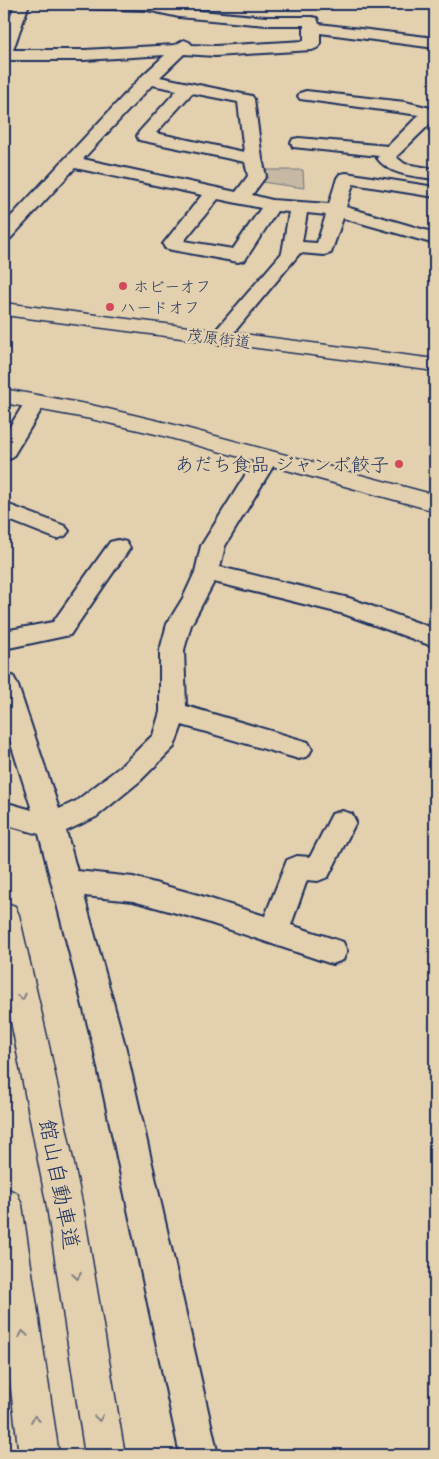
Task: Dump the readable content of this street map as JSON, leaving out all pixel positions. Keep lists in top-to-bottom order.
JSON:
{
  "streets": {
    "main road": ["茂原街道", "館山自動車道"]
  },
  "places": ["ホビーオフ", "ハードオフ", "あだち食品 ジャンボ餃子"]
}
